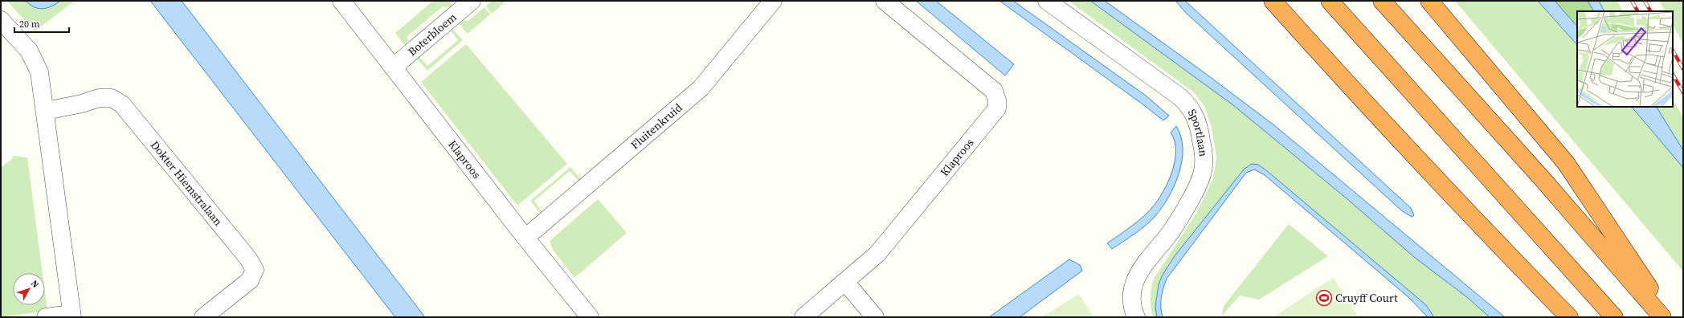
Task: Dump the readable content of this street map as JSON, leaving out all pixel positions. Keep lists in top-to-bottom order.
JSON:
{
  "streets": {
    "street": [
      "Boterbloem",
      "Fluitenkruid",
      "Sportlaan",
      "Klaproos",
      "Dokter Hiemstralaan"
    ]
  },
  "crossings": [
    ["Boterbloem", "Klaproos"],
    ["Fluitenkruid", "Klaproos"]
  ],
  "places": {
    "sports": ["Cruyff Court"]
  },
  "scale_bar": "20 m",
  "north": "top right"
}
